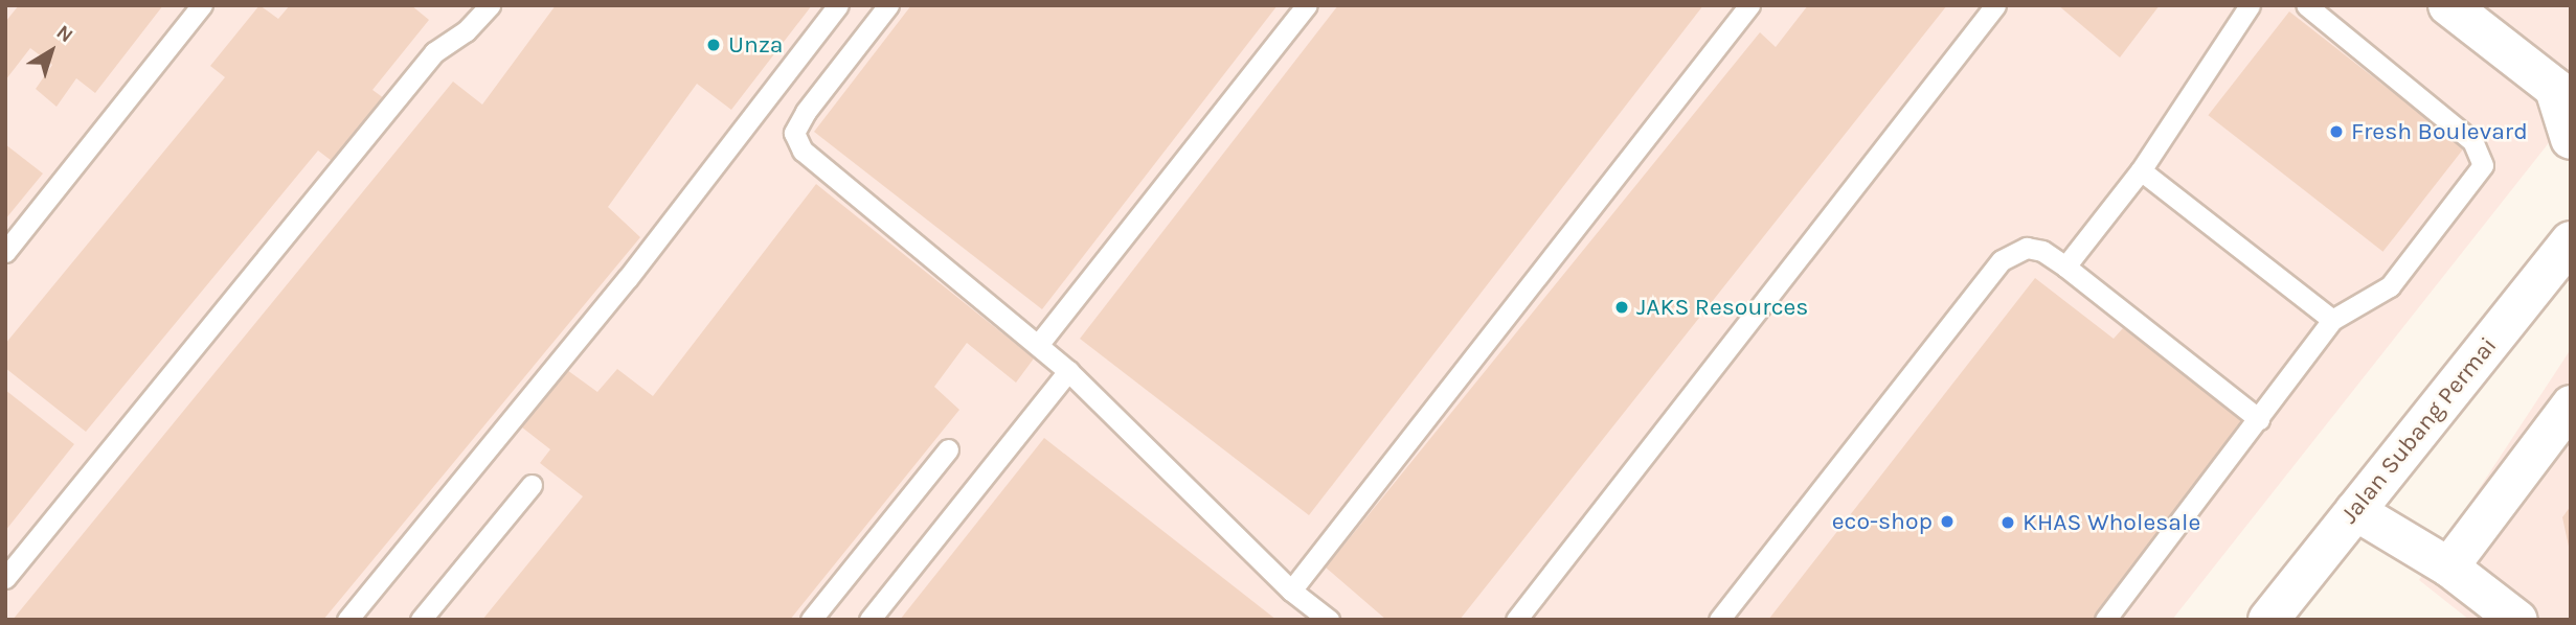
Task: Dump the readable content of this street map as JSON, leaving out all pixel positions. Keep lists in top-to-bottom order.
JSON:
{
  "streets": {
    "street": ["Jalan Subang Permai"]
  },
  "places": [
    "Unza",
    "Fresh Boulevard",
    "JAKS Resources",
    "eco-shop",
    "KHAS Wholesale"
  ],
  "north": "top right"
}
